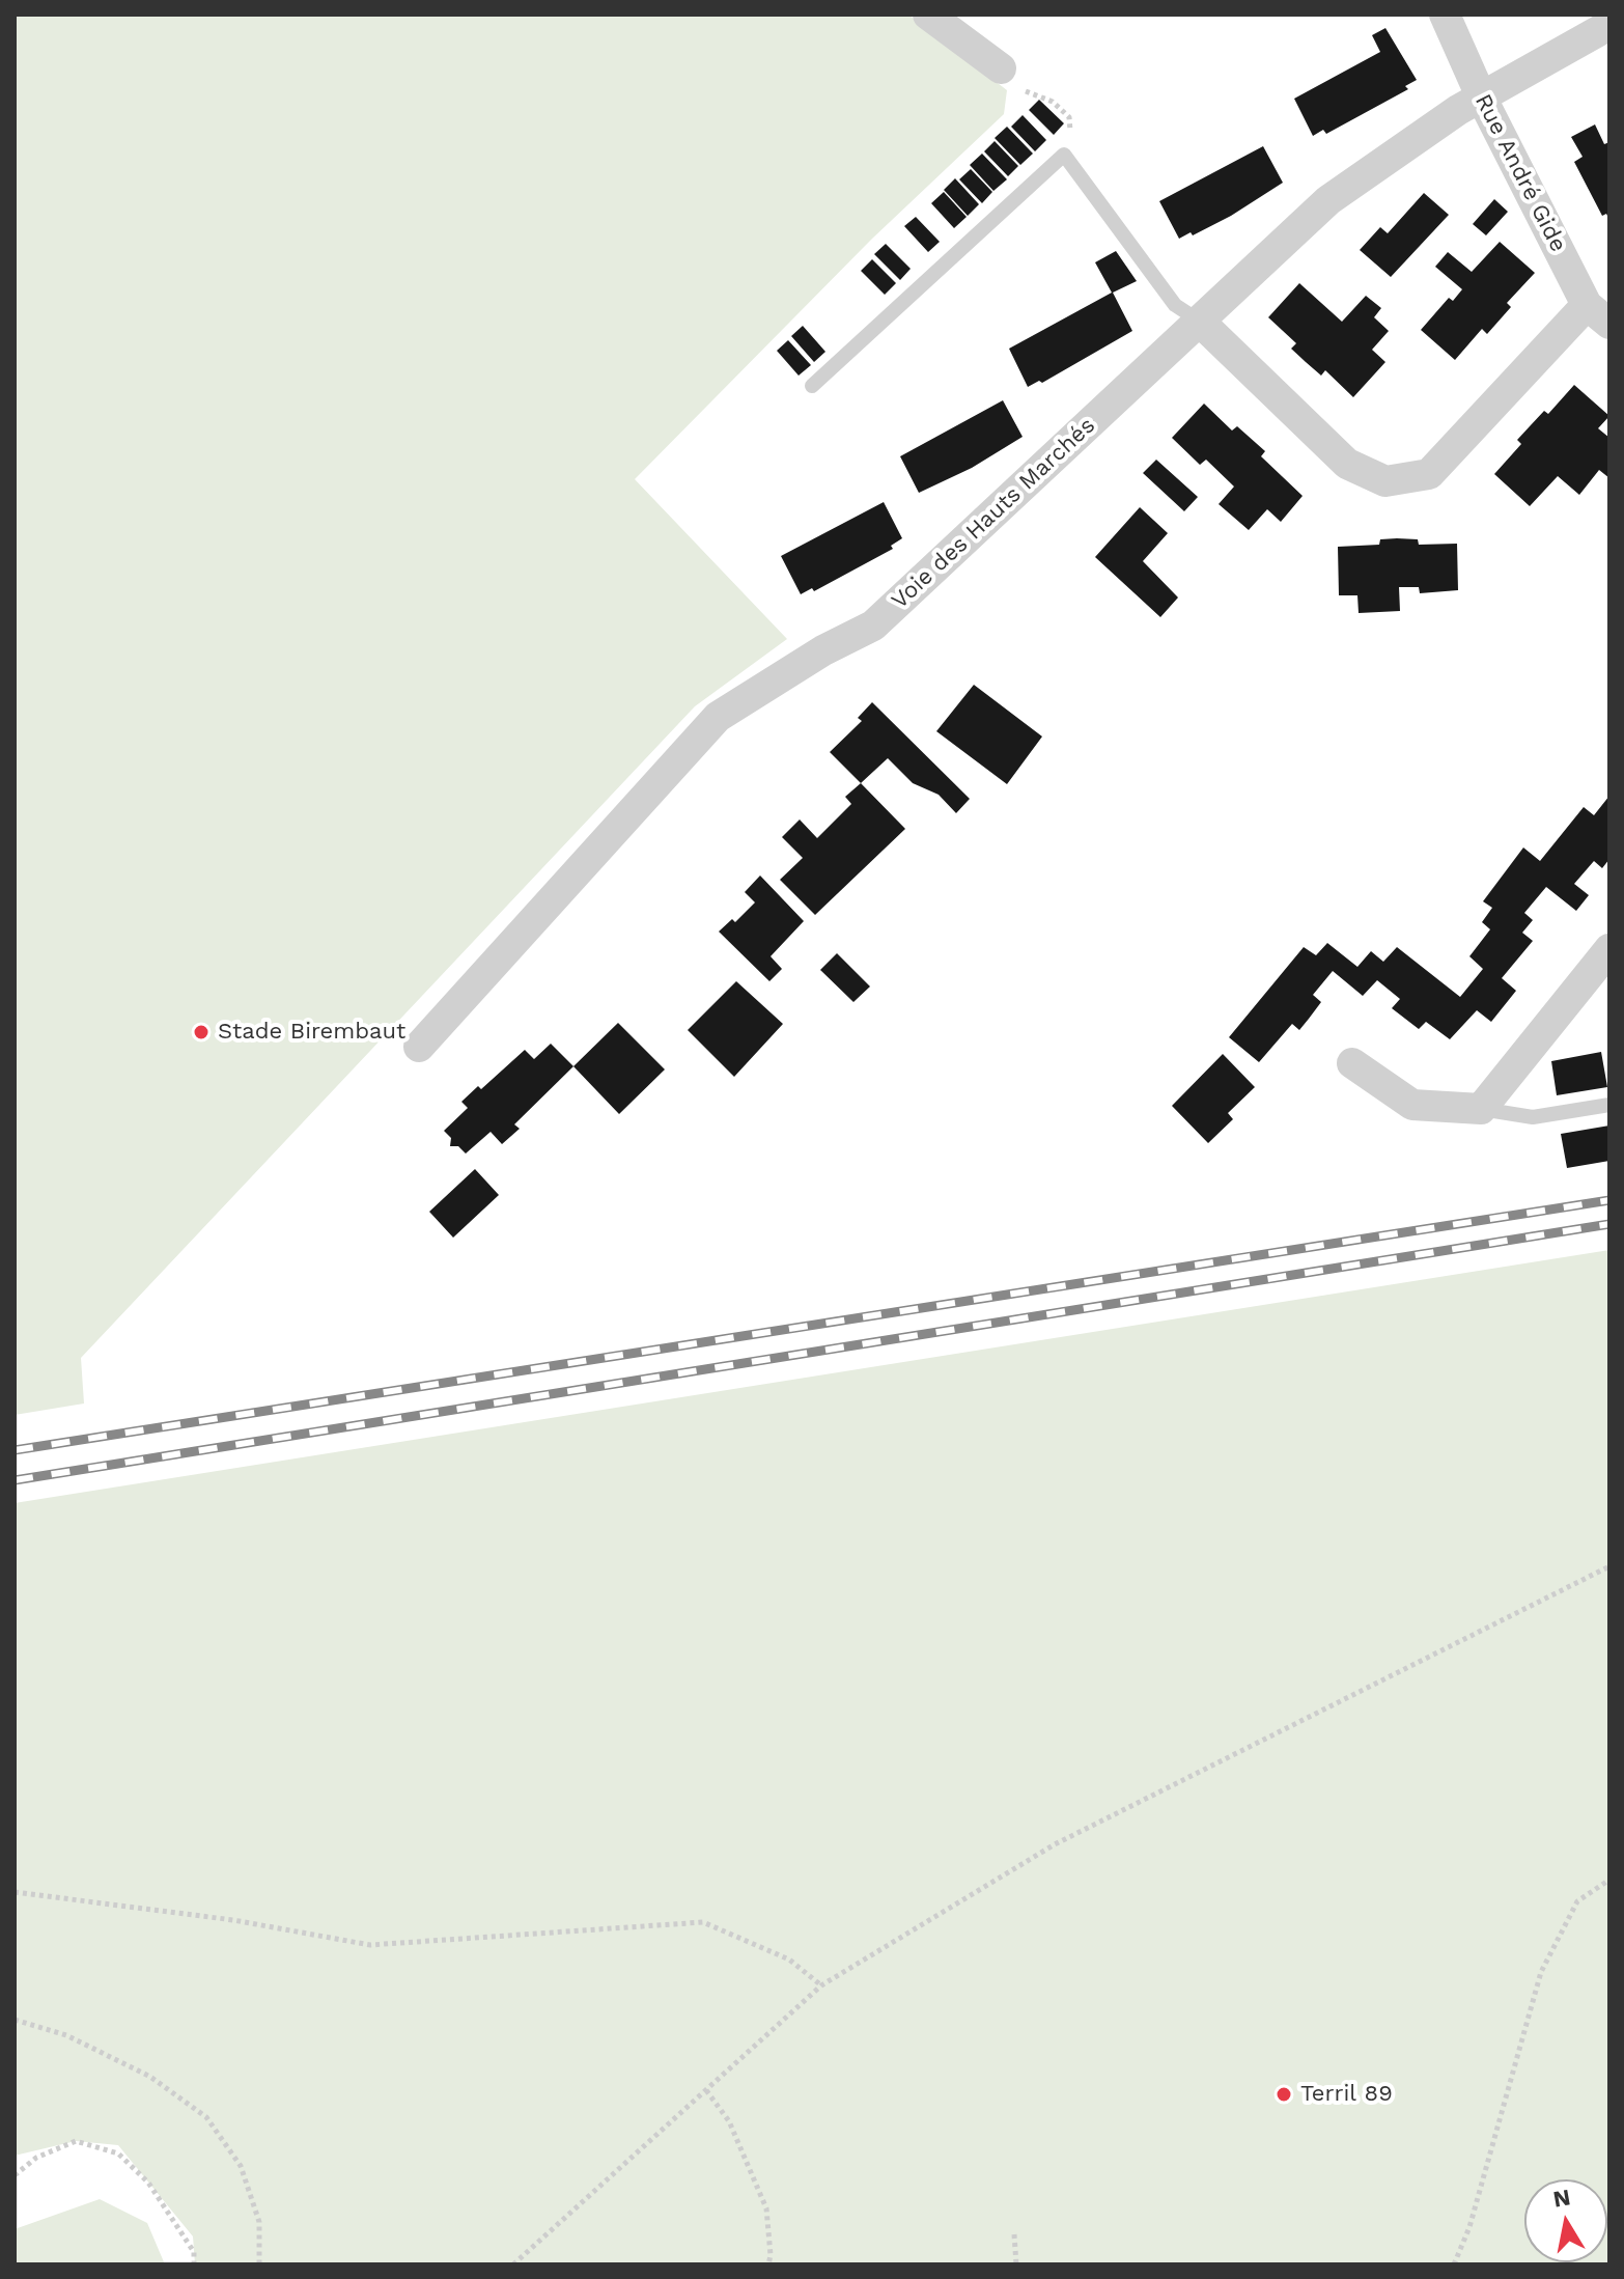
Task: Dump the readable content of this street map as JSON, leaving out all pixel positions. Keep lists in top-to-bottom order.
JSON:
{
  "streets": {
    "street": ["Rue André Gide", "Voie des Hauts Marchés"]
  },
  "crossings": [
    ["Rue André Gide", "Voie des Hauts Marchés"]
  ],
  "places": ["Stade Birembaut", "Terril 89"],
  "north": "top"
}
